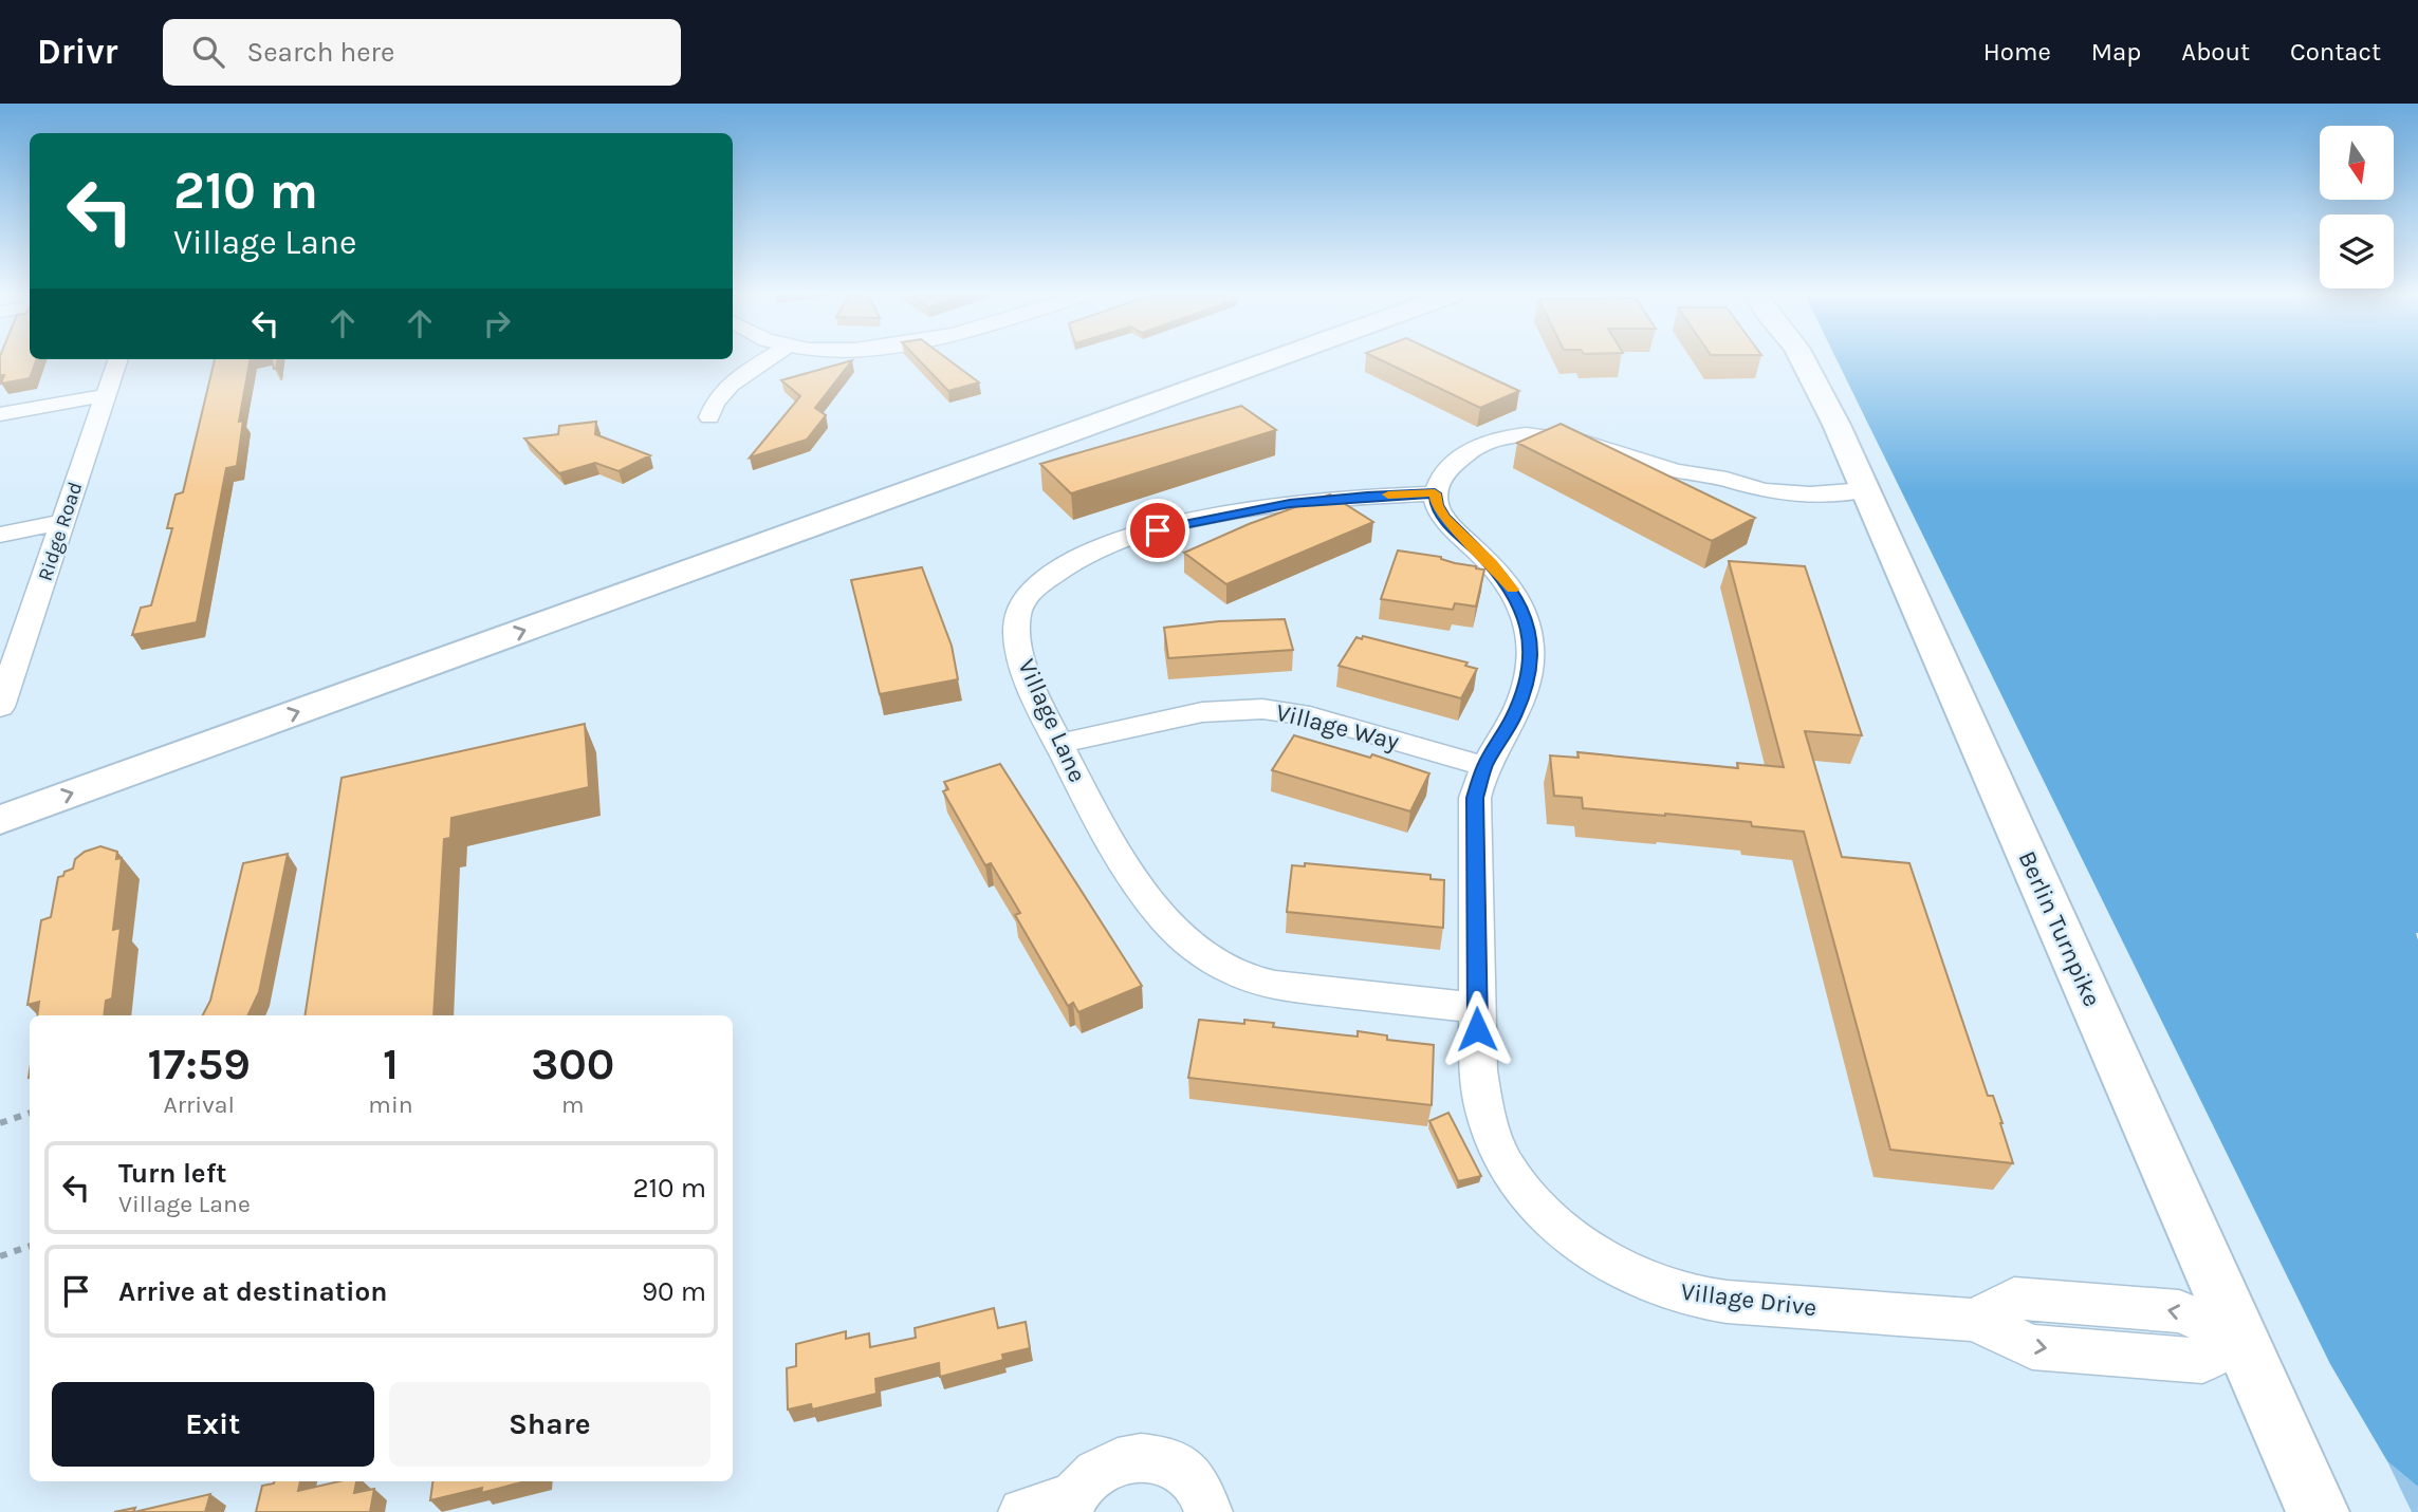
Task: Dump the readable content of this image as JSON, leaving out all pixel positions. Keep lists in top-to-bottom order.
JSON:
{
  "streets": {
    "main road": ["Berlin Turnpike"],
    "street": [
      "Ridge Road",
      "Village Lane",
      "Village Way",
      "Village Drive"
    ]
  },
  "crossings": [
    ["Village Lane", "Village Way"],
    ["Village Lane", "Village Drive"],
    ["Village Way", "Village Drive"],
    ["Berlin Turnpike", "Village Drive"]
  ],
  "north": "bottom",
  "page": {
    "header": "Drivr",
    "search": "Search here",
    "nav": [
      "Home",
      "Map",
      "About",
      "Contact"
    ],
    "turn": ["210 m", "Village Lane"],
    "eta": [
      "17:59",
      "Arrival",
      "1",
      "min",
      "300",
      "m"
    ],
    "list": [
      {
        "name": "Turn left",
        "note": "Village Lane",
        "value": "210 m"
      },
      {
        "name": "Arrive at destination",
        "value": "90 m"
      }
    ],
    "buttons": ["Exit", "Share"]
  }
}
